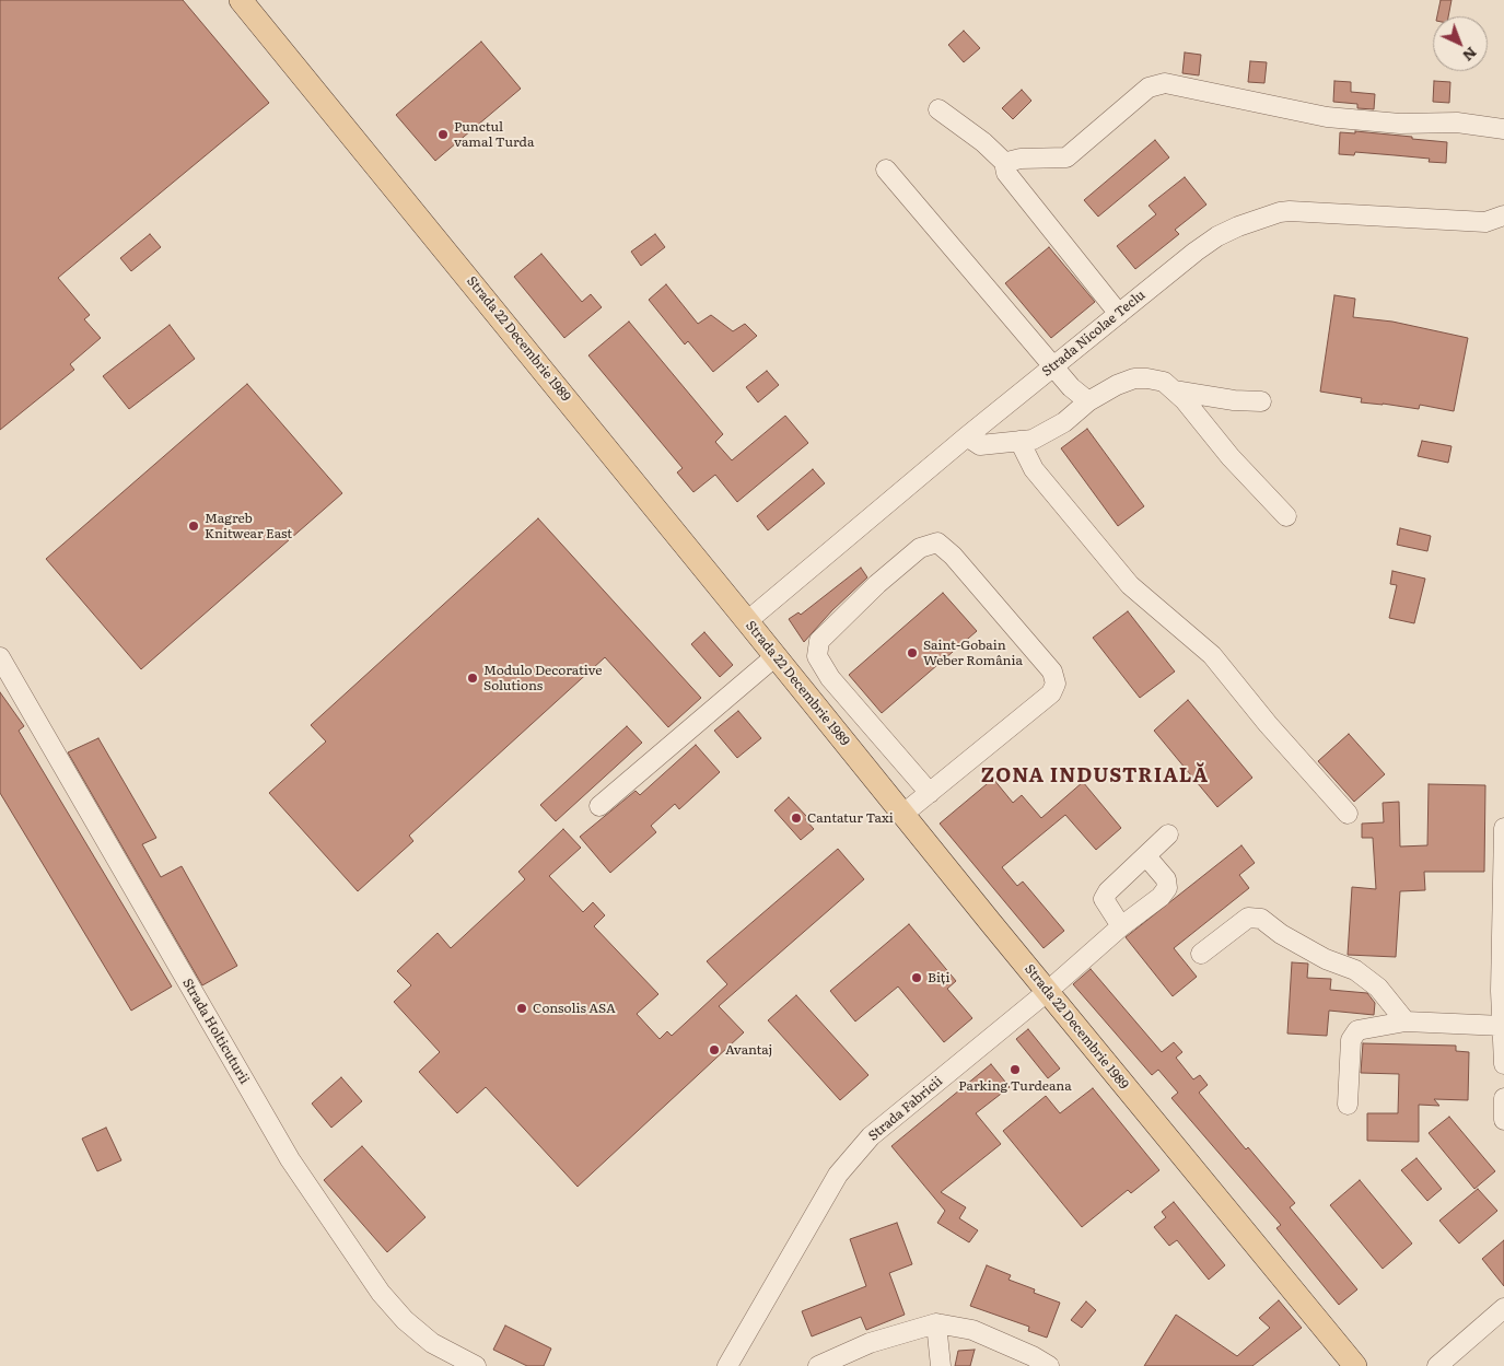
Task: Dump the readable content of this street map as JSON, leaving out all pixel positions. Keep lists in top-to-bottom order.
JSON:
{
  "streets": {
    "main road": ["Strada 22 Decembrie 1989"],
    "street": ["Strada Nicolae Teclu", "Strada Holticuturii", "Strada Fabricii"]
  },
  "crossings": [
    ["Strada Nicolae Teclu", "Strada 22 Decembrie 1989"],
    ["Strada 22 Decembrie 1989", "Strada Fabricii"]
  ],
  "districts": ["ZONA INDUSTRIALĂ"],
  "places": [
    "Punctul vamal Turda",
    "Magreb Knitwear East",
    "Saint-Gobain Weber România",
    "Modulo Decorative Solutions",
    "Cantatur Taxi",
    "Biți",
    "Consolis ASA",
    "Avantaj",
    "Parking Turdeana"
  ],
  "north": "bottom right"
}
